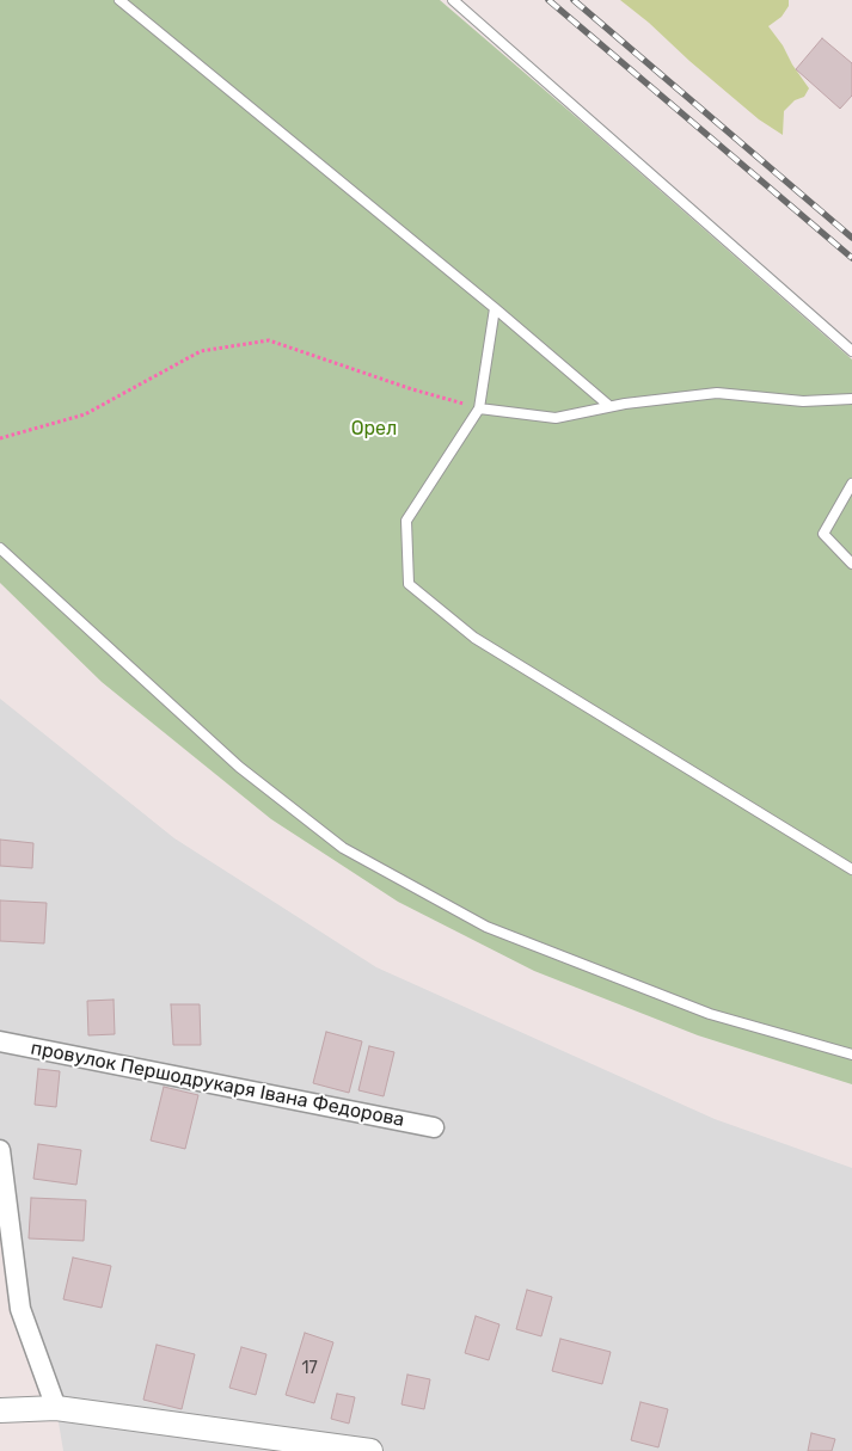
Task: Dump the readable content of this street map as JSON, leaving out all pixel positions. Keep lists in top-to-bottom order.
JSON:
{
  "streets": {
    "street": ["провулок Першодрукаря Івана Федорова"]
  },
  "parks": ["Орел"],
  "house_numbers": ["17"]
}
